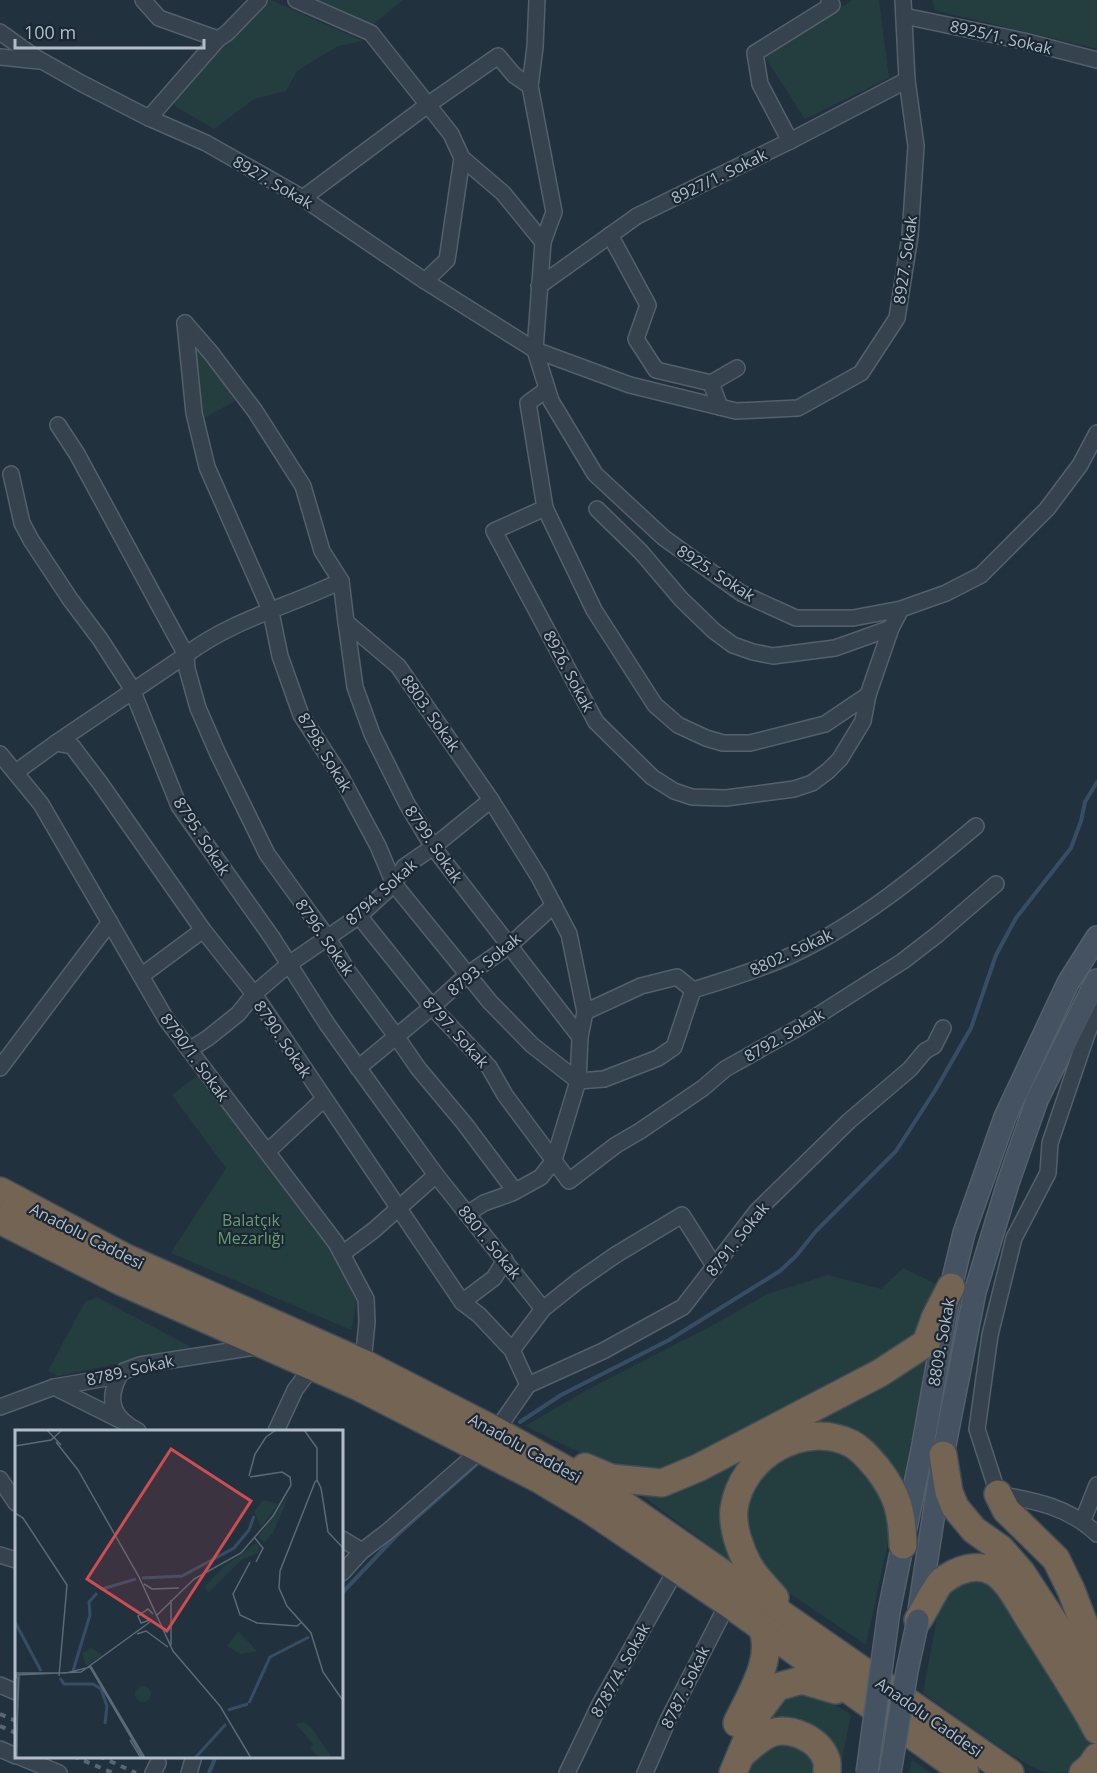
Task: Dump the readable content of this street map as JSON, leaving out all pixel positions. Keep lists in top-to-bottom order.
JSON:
{
  "streets": {
    "highway": ["Anadolu Caddesi"],
    "street": [
      "8925/1. Sokak",
      "8927/1. Sokak",
      "8927. Sokak",
      "8925. Sokak",
      "8926. Sokak",
      "8803. Sokak",
      "8798. Sokak",
      "8795. Sokak",
      "8799. Sokak",
      "8794. Sokak",
      "8796. Sokak",
      "8802. Sokak",
      "8793. Sokak",
      "8797. Sokak",
      "8792. Sokak",
      "8790. Sokak",
      "8790/1. Sokak",
      "8791. Sokak",
      "8801. Sokak",
      "8809. Sokak",
      "8789. Sokak",
      "8787/4. Sokak",
      "8787. Sokak"
    ]
  },
  "crossings": [
    ["8925/1. Sokak", "8927. Sokak"],
    ["8927/1. Sokak", "8927. Sokak"],
    ["8925. Sokak", "8926. Sokak"],
    ["8803. Sokak", "8798. Sokak"],
    ["8803. Sokak", "8799. Sokak"],
    ["8803. Sokak", "8794. Sokak"],
    ["8803. Sokak", "8793. Sokak"],
    ["8803. Sokak", "8797. Sokak"],
    ["8798. Sokak", "8794. Sokak"],
    ["8798. Sokak", "8793. Sokak"],
    ["8795. Sokak", "8794. Sokak"],
    ["8795. Sokak", "8793. Sokak"],
    ["8795. Sokak", "8801. Sokak"],
    ["8799. Sokak", "8794. Sokak"],
    ["8799. Sokak", "8793. Sokak"],
    ["8794. Sokak", "8796. Sokak"],
    ["8794. Sokak", "8797. Sokak"],
    ["8794. Sokak", "8790. Sokak"],
    ["8796. Sokak", "8793. Sokak"],
    ["8793. Sokak", "8797. Sokak"],
    ["8797. Sokak", "8792. Sokak"],
    ["8790. Sokak", "8791. Sokak"],
    ["8790/1. Sokak", "Anadolu Caddesi"],
    ["Anadolu Caddesi", "8789. Sokak"],
    ["Anadolu Caddesi", "8787/4. Sokak"],
    ["Anadolu Caddesi", "8787. Sokak"]
  ],
  "parks": ["Balatçık Mezarlığı"],
  "scale_bar": "100 m"
}
